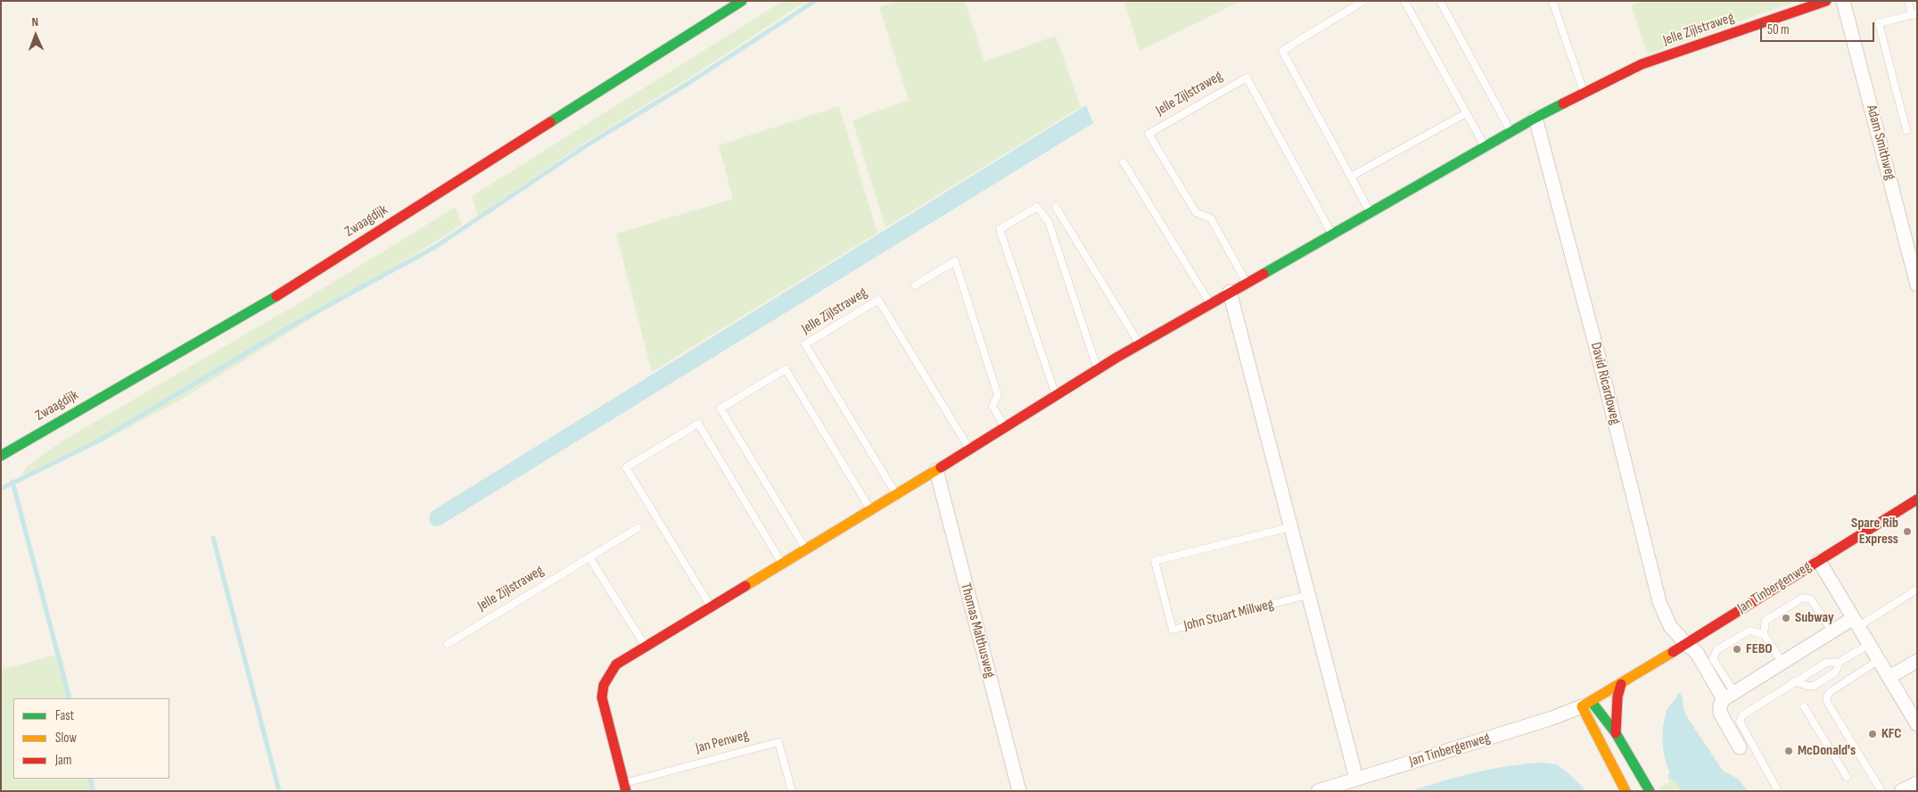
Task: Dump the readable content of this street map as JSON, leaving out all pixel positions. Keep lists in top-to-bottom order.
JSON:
{
  "streets": {
    "street": [
      "Jelle Zijlstraweg",
      "Adam Smithweg",
      "Zwaagdijk",
      "David Ricardoweg",
      "Jan Tinbergenweg",
      "Thomas Malthusweg",
      "Jan Penweg"
    ],
    "lane": ["John Stuart Millweg"]
  },
  "crossings": [
    ["Jelle Zijlstraweg", "David Ricardoweg"],
    ["Jelle Zijlstraweg", "Thomas Malthusweg"],
    ["Jelle Zijlstraweg", "Jan Penweg"],
    ["David Ricardoweg", "Jan Tinbergenweg"]
  ],
  "places": [
    "Spare Rib Express",
    "Subway",
    "FEBO",
    "KFC",
    "McDonald's"
  ],
  "legend": ["Fast", "Slow", "Jam"],
  "scale_bar": "50 m",
  "north": "top"
}
